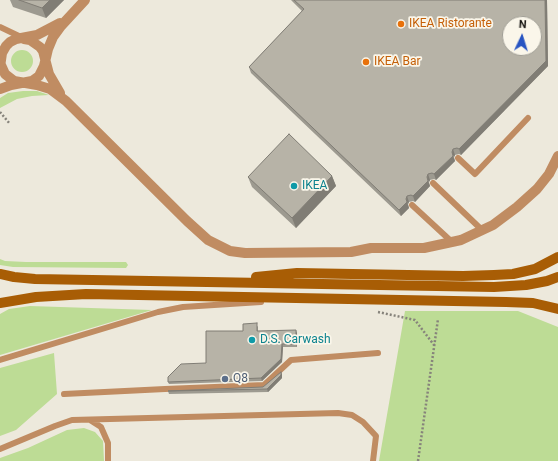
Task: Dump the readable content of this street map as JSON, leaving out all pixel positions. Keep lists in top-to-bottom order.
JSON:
{
  "places": [
    "IKEA Ristorante",
    "IKEA Bar",
    "IKEA",
    "D.S. Carwash",
    "Q8"
  ],
  "north": "top"
}
